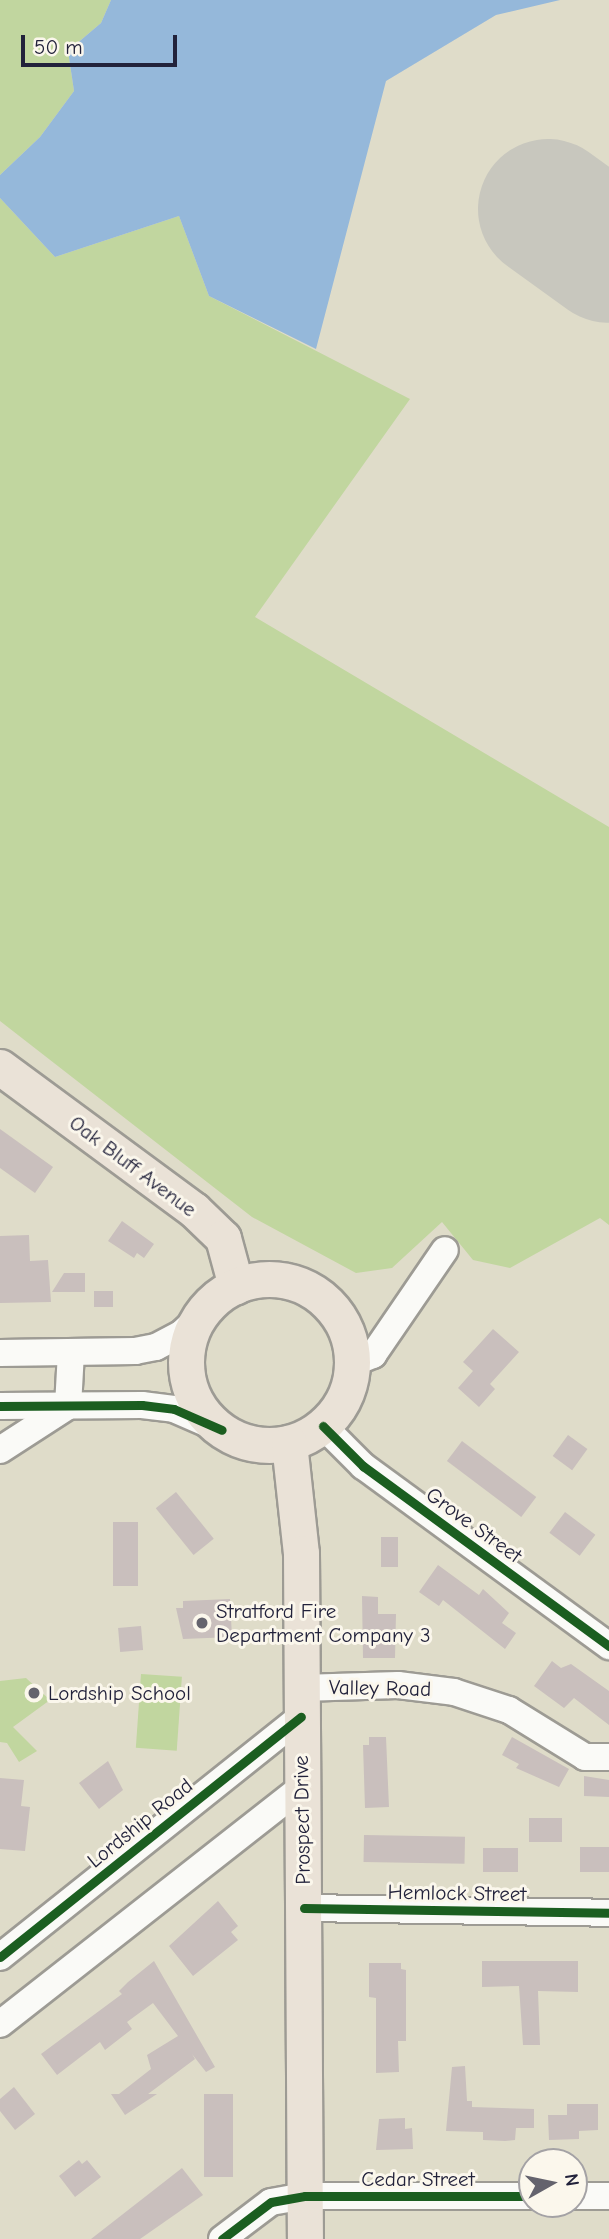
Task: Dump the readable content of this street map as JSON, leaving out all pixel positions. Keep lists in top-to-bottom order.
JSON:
{
  "streets": {
    "main road": ["Oak Bluff Avenue", "Prospect Drive"],
    "street": [
      "Grove Street",
      "Valley Road",
      "Lordship Road",
      "Hemlock Street",
      "Cedar Street"
    ]
  },
  "crossings": [
    ["Oak Bluff Avenue", "Grove Street"],
    ["Oak Bluff Avenue", "Prospect Drive"],
    ["Grove Street", "Prospect Drive"],
    ["Valley Road", "Prospect Drive"],
    ["Valley Road", "Lordship Road"],
    ["Prospect Drive", "Lordship Road"],
    ["Prospect Drive", "Hemlock Street"],
    ["Prospect Drive", "Cedar Street"]
  ],
  "places": ["Stratford Fire Department Company 3", "Lordship School"],
  "scale_bar": "50 m",
  "north": "right"
}
